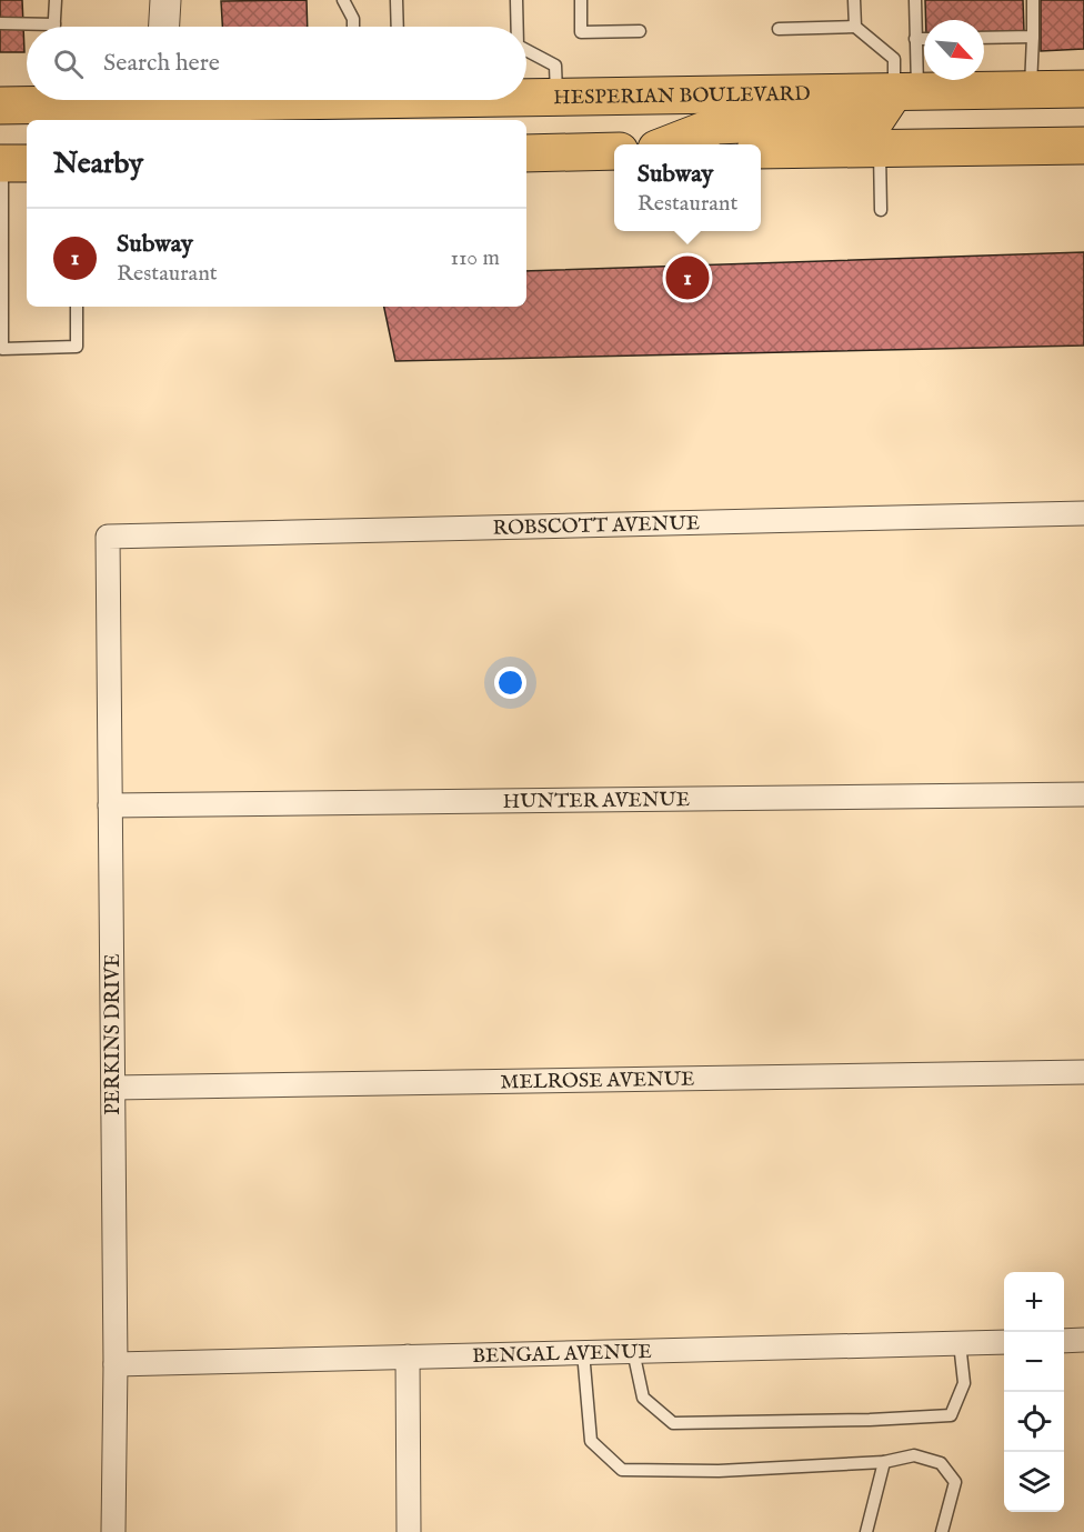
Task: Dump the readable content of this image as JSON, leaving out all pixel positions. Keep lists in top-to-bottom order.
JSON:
{
  "streets": {
    "main road": ["HESPERIAN BOULEVARD"],
    "street": [
      "ROBSCOTT AVENUE",
      "HUNTER AVENUE",
      "PERKINS DRIVE",
      "MELROSE AVENUE",
      "BENGAL AVENUE"
    ]
  },
  "crossings": [
    ["ROBSCOTT AVENUE", "PERKINS DRIVE"],
    ["HUNTER AVENUE", "PERKINS DRIVE"],
    ["PERKINS DRIVE", "MELROSE AVENUE"],
    ["PERKINS DRIVE", "BENGAL AVENUE"]
  ],
  "north": "bottom right",
  "page": {
    "search": "Search here",
    "heading": "Nearby",
    "popup": ["Subway", "Restaurant"],
    "list": [
      {
        "mark": "1",
        "name": "Subway",
        "note": "Restaurant",
        "value": "110 m"
      }
    ],
    "pins": "1",
    "map_buttons": ["+", "−"]
  }
}
